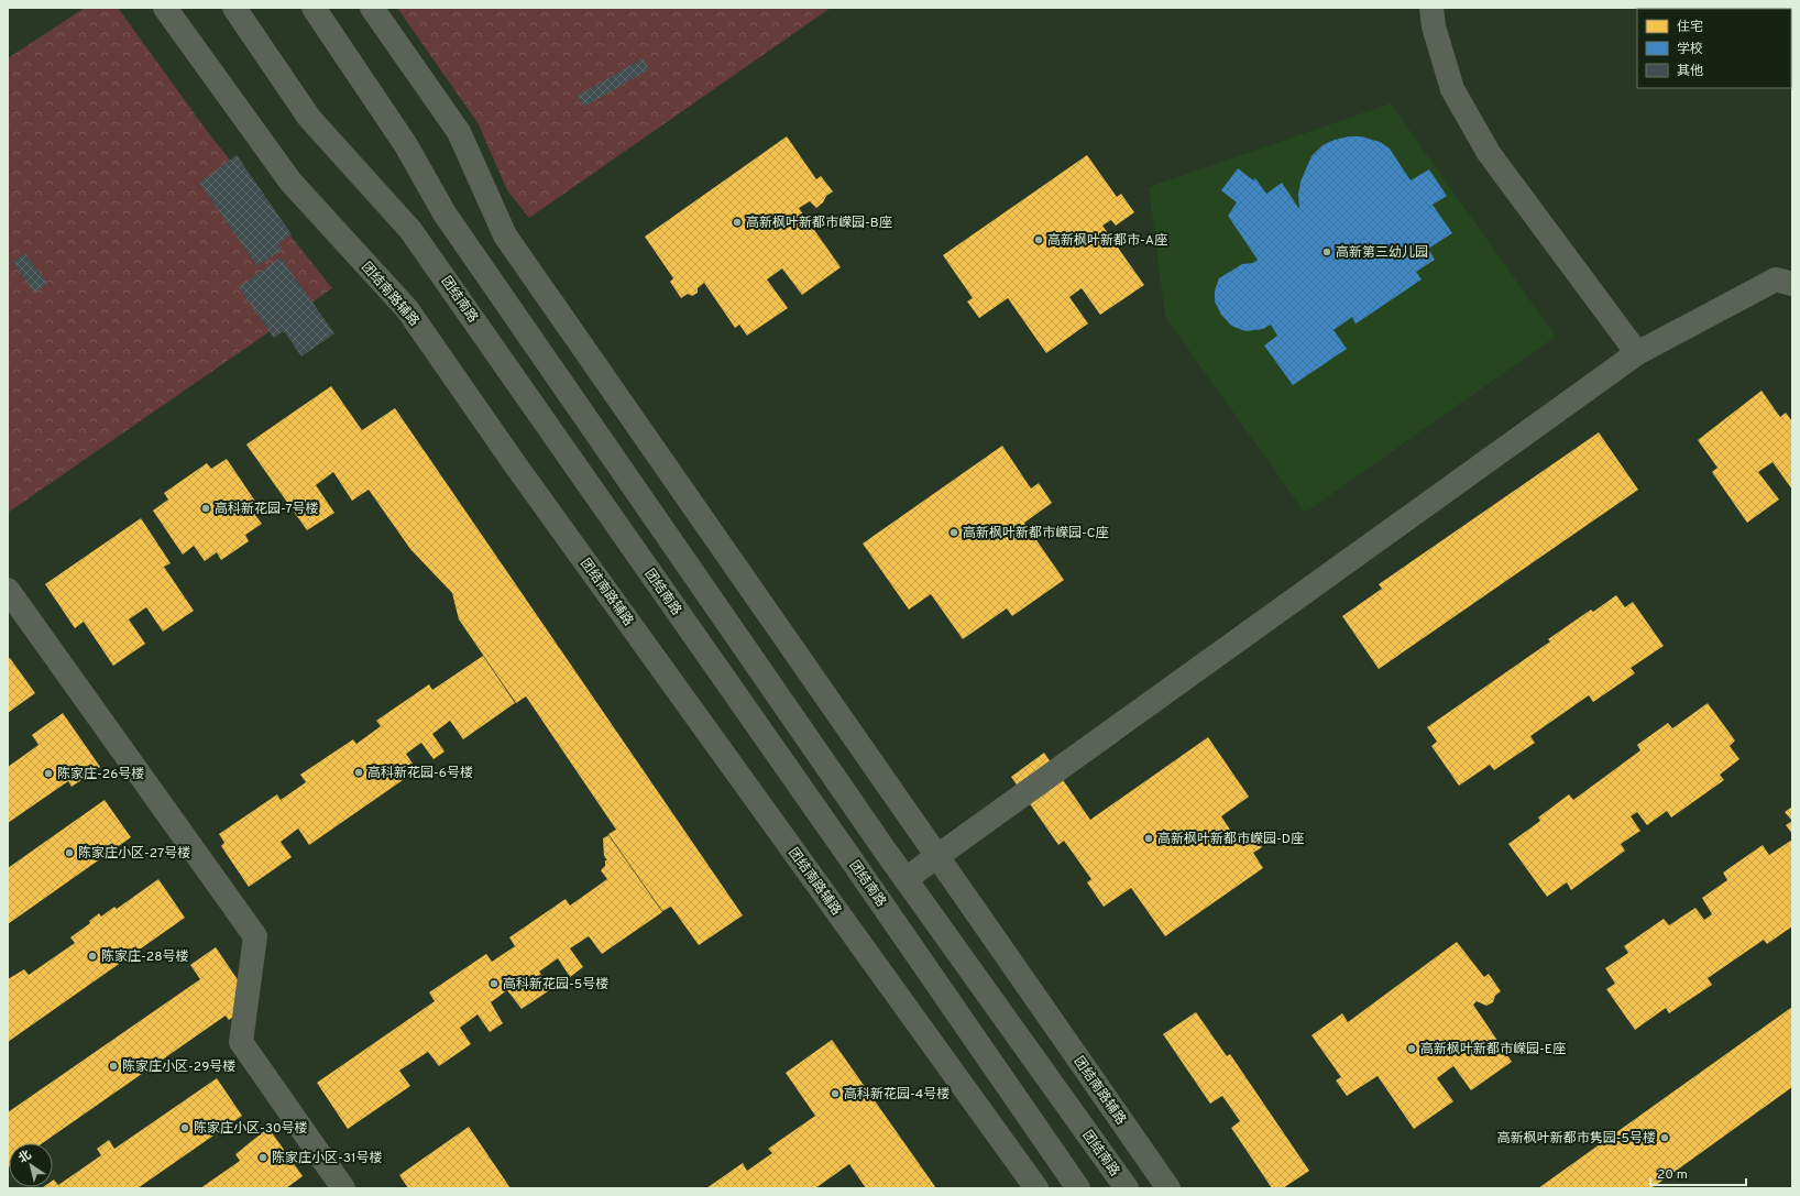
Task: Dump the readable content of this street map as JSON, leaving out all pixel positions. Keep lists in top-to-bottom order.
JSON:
{
  "streets": {
    "street": ["团结南路辅路", "团结南路"]
  },
  "places": [
    "高新·枫叶新都市嵘园-B座",
    "高新·枫叶新都市-A座",
    "高新第三幼儿园",
    "高科新花园-7号楼",
    "高新·枫叶新都市嵘园-C座",
    "高科新花园-6号楼",
    "陈家庄-26号楼",
    "高新·枫叶新都市嵘园-D座",
    "陈家庄小区-27号楼",
    "陈家庄-28号楼",
    "高科新花园-5号楼",
    "高新·枫叶新都市嵘园-E座",
    "陈家庄小区-29号楼",
    "高科新花园-4号楼",
    "陈家庄小区-30号楼",
    "高新·枫叶新都市隽园-5号楼",
    "陈家庄小区-31号楼"
  ],
  "legend": ["住宅", "学校", "其他"],
  "scale_bar": "20 m",
  "north": "top left"
}
